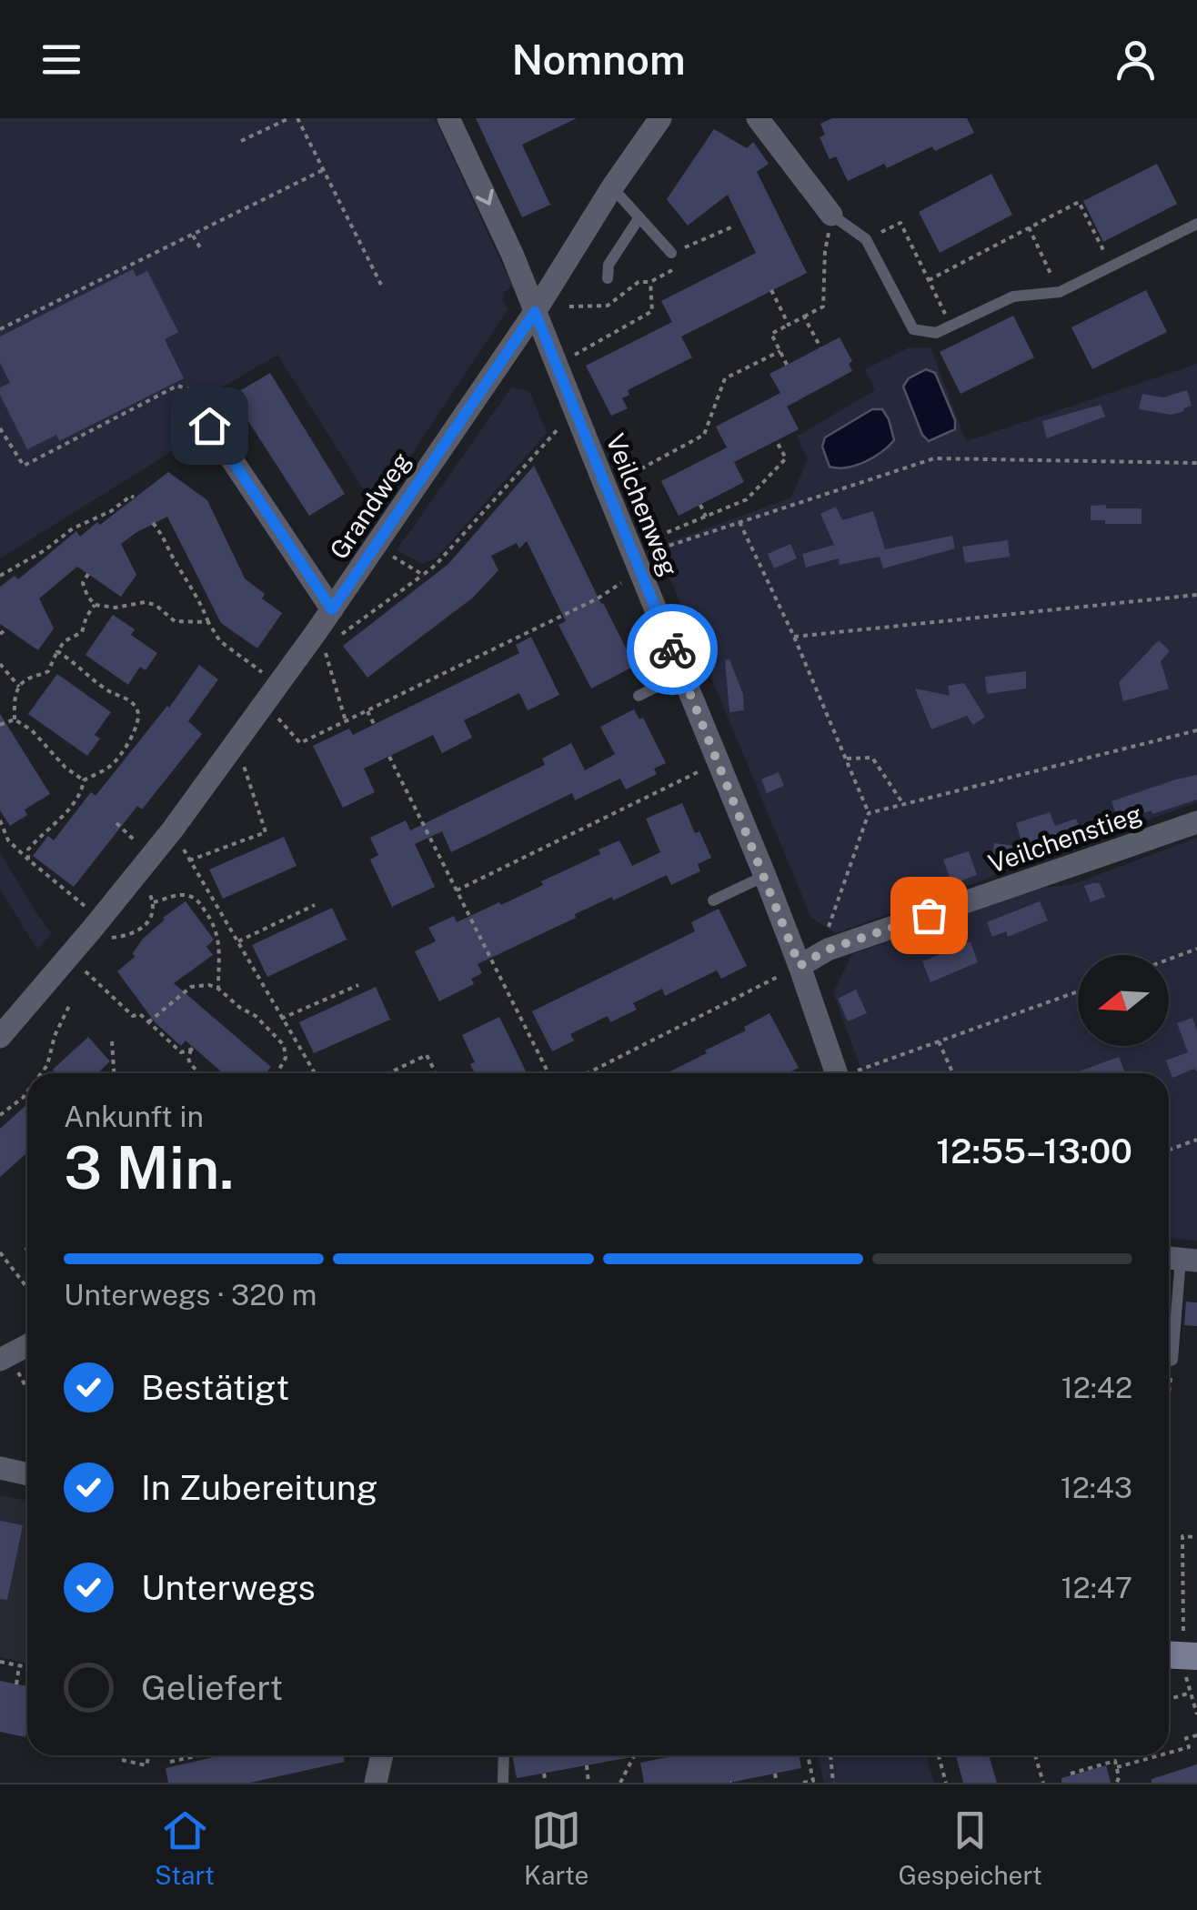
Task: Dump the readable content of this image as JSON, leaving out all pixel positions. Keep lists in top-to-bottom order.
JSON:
{
  "streets": {
    "street": ["Veilchenweg", "Grandweg", "Veilchenstieg"]
  },
  "crossings": [
    ["Veilchenweg", "Grandweg"],
    ["Veilchenweg", "Veilchenstieg"]
  ],
  "north": "left",
  "page": {
    "header": "Nomnom",
    "heading": ["3 Min.", "Ankunft in", "12:55–13:00"],
    "bar": "Unterwegs · 320 m",
    "list": [
      ["Bestätigt", "12:42"],
      ["In Zubereitung", "12:43"],
      ["Unterwegs", "12:47"],
      "Geliefert"
    ],
    "tabs": ["Start", "Karte", "Gespeichert"]
  }
}
